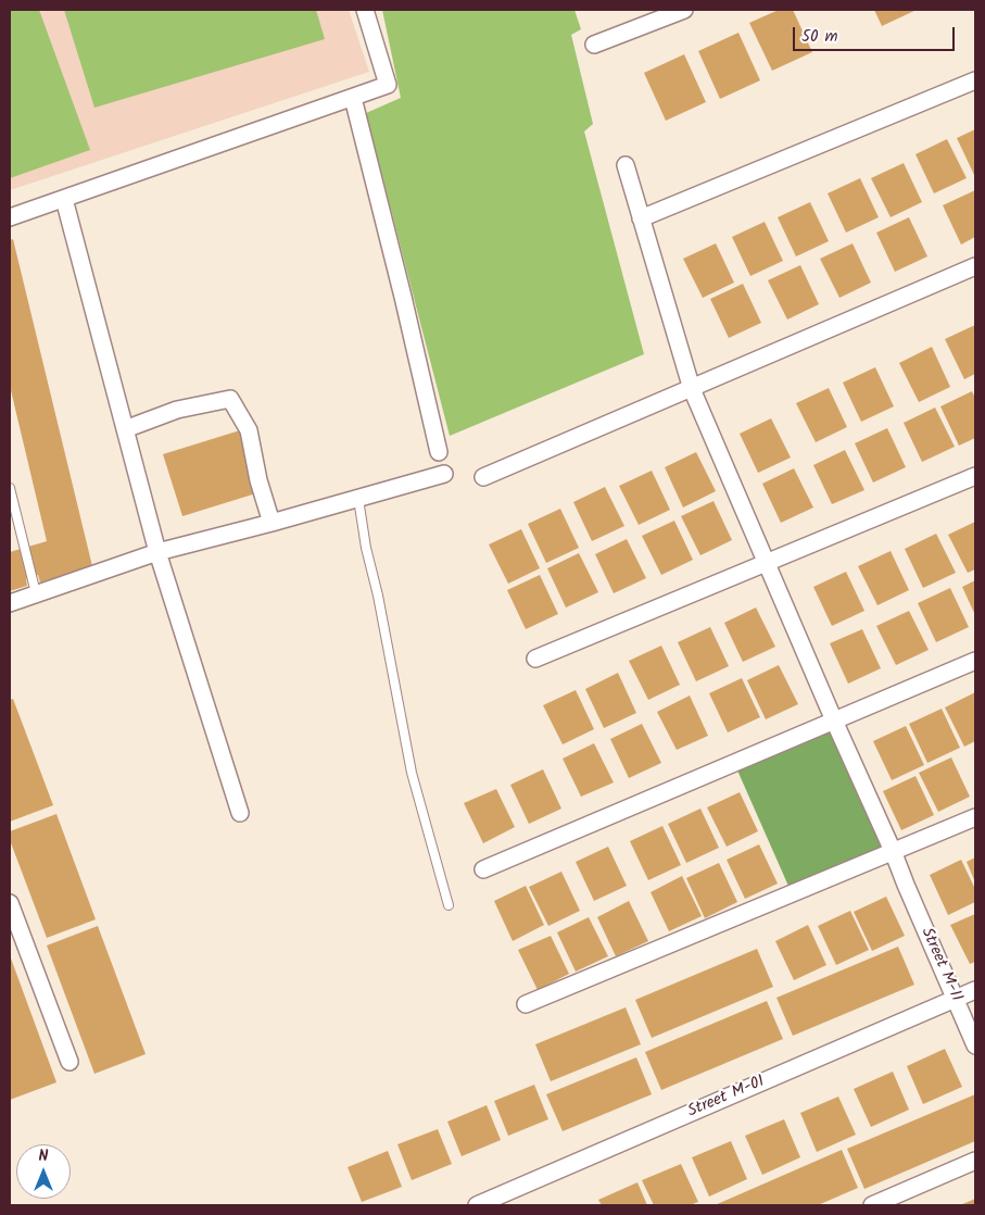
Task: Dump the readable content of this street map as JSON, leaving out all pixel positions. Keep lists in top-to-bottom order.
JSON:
{
  "streets": {
    "street": ["Street M-11", "Street M-01"]
  },
  "crossings": [
    ["Street M-11", "Street M-01"]
  ],
  "scale_bar": "50 m",
  "north": "top"
}
